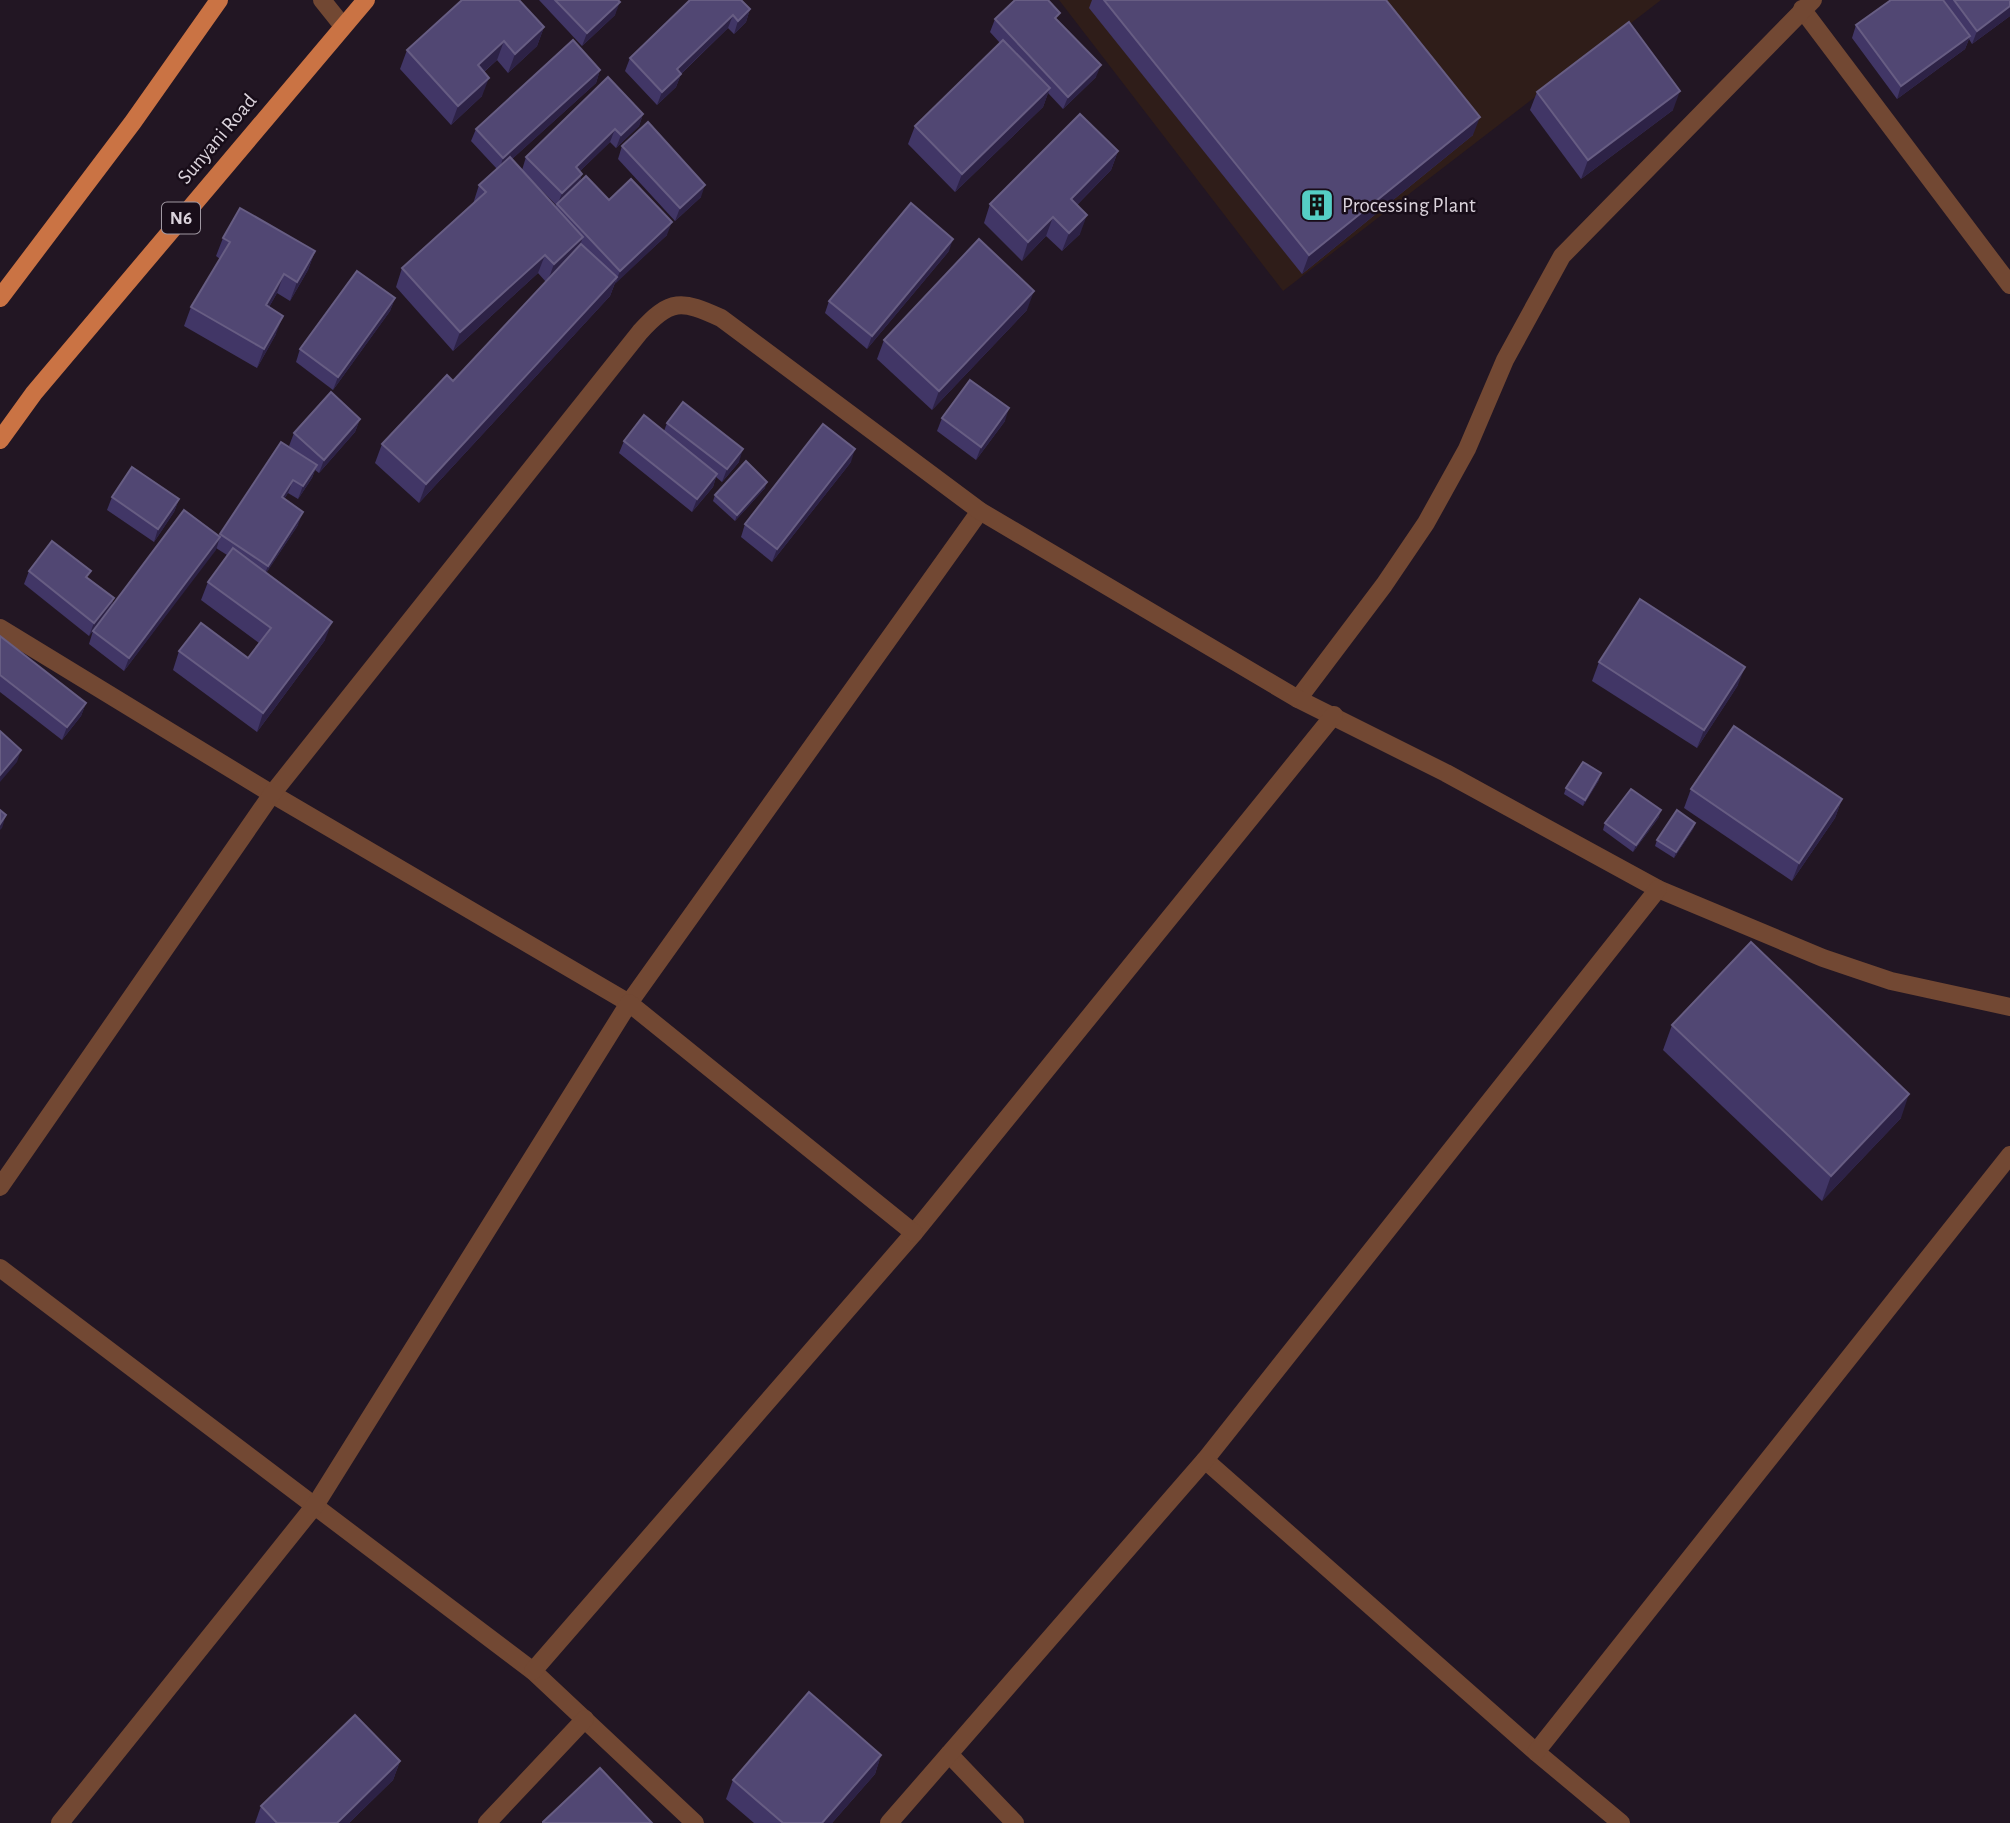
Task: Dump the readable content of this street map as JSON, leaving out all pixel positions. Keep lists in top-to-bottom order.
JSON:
{
  "streets": {
    "main road": ["Sunyani Road", "N6"]
  },
  "places": {
    "building": ["Processing Plant"]
  }
}
